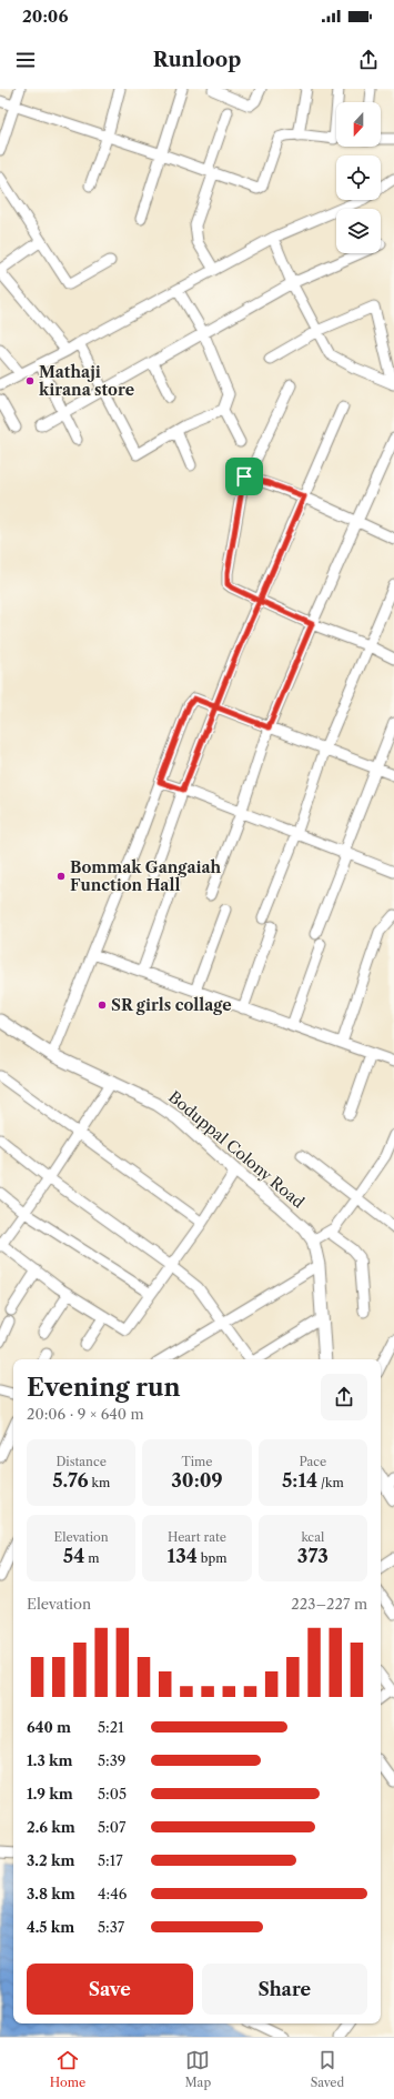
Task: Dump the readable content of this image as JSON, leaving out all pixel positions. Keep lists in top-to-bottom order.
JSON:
{
  "streets": {
    "street": ["Boduppal Colony Road"]
  },
  "places": ["Mathaji kirana store", "Bommak Gangaiah Function Hall", "SR girls collage"],
  "north": "bottom",
  "page": {
    "status": "20:06",
    "header": "Runloop",
    "heading": ["Evening run", "20:06 · 9 × 640 m"],
    "stats": [
      ["Distance", "5.76 km"],
      ["Time", "30:09"],
      ["Pace", "5:14 /km"],
      ["Elevation", "54 m"],
      ["Heart rate", "134 bpm"],
      ["kcal", "373"]
    ],
    "chart": ["Elevation", "223–227 m"],
    "list": [
      {
        "name": "640 m",
        "note": "5:21"
      },
      {
        "name": "1.3 km",
        "note": "5:39"
      },
      {
        "name": "1.9 km",
        "note": "5:05"
      },
      {
        "name": "2.6 km",
        "note": "5:07"
      },
      {
        "name": "3.2 km",
        "note": "5:17"
      },
      {
        "name": "3.8 km",
        "note": "4:46"
      },
      {
        "name": "4.5 km",
        "note": "5:37"
      }
    ],
    "buttons": ["Save", "Share"],
    "tabs": ["Home", "Map", "Saved"]
  }
}
